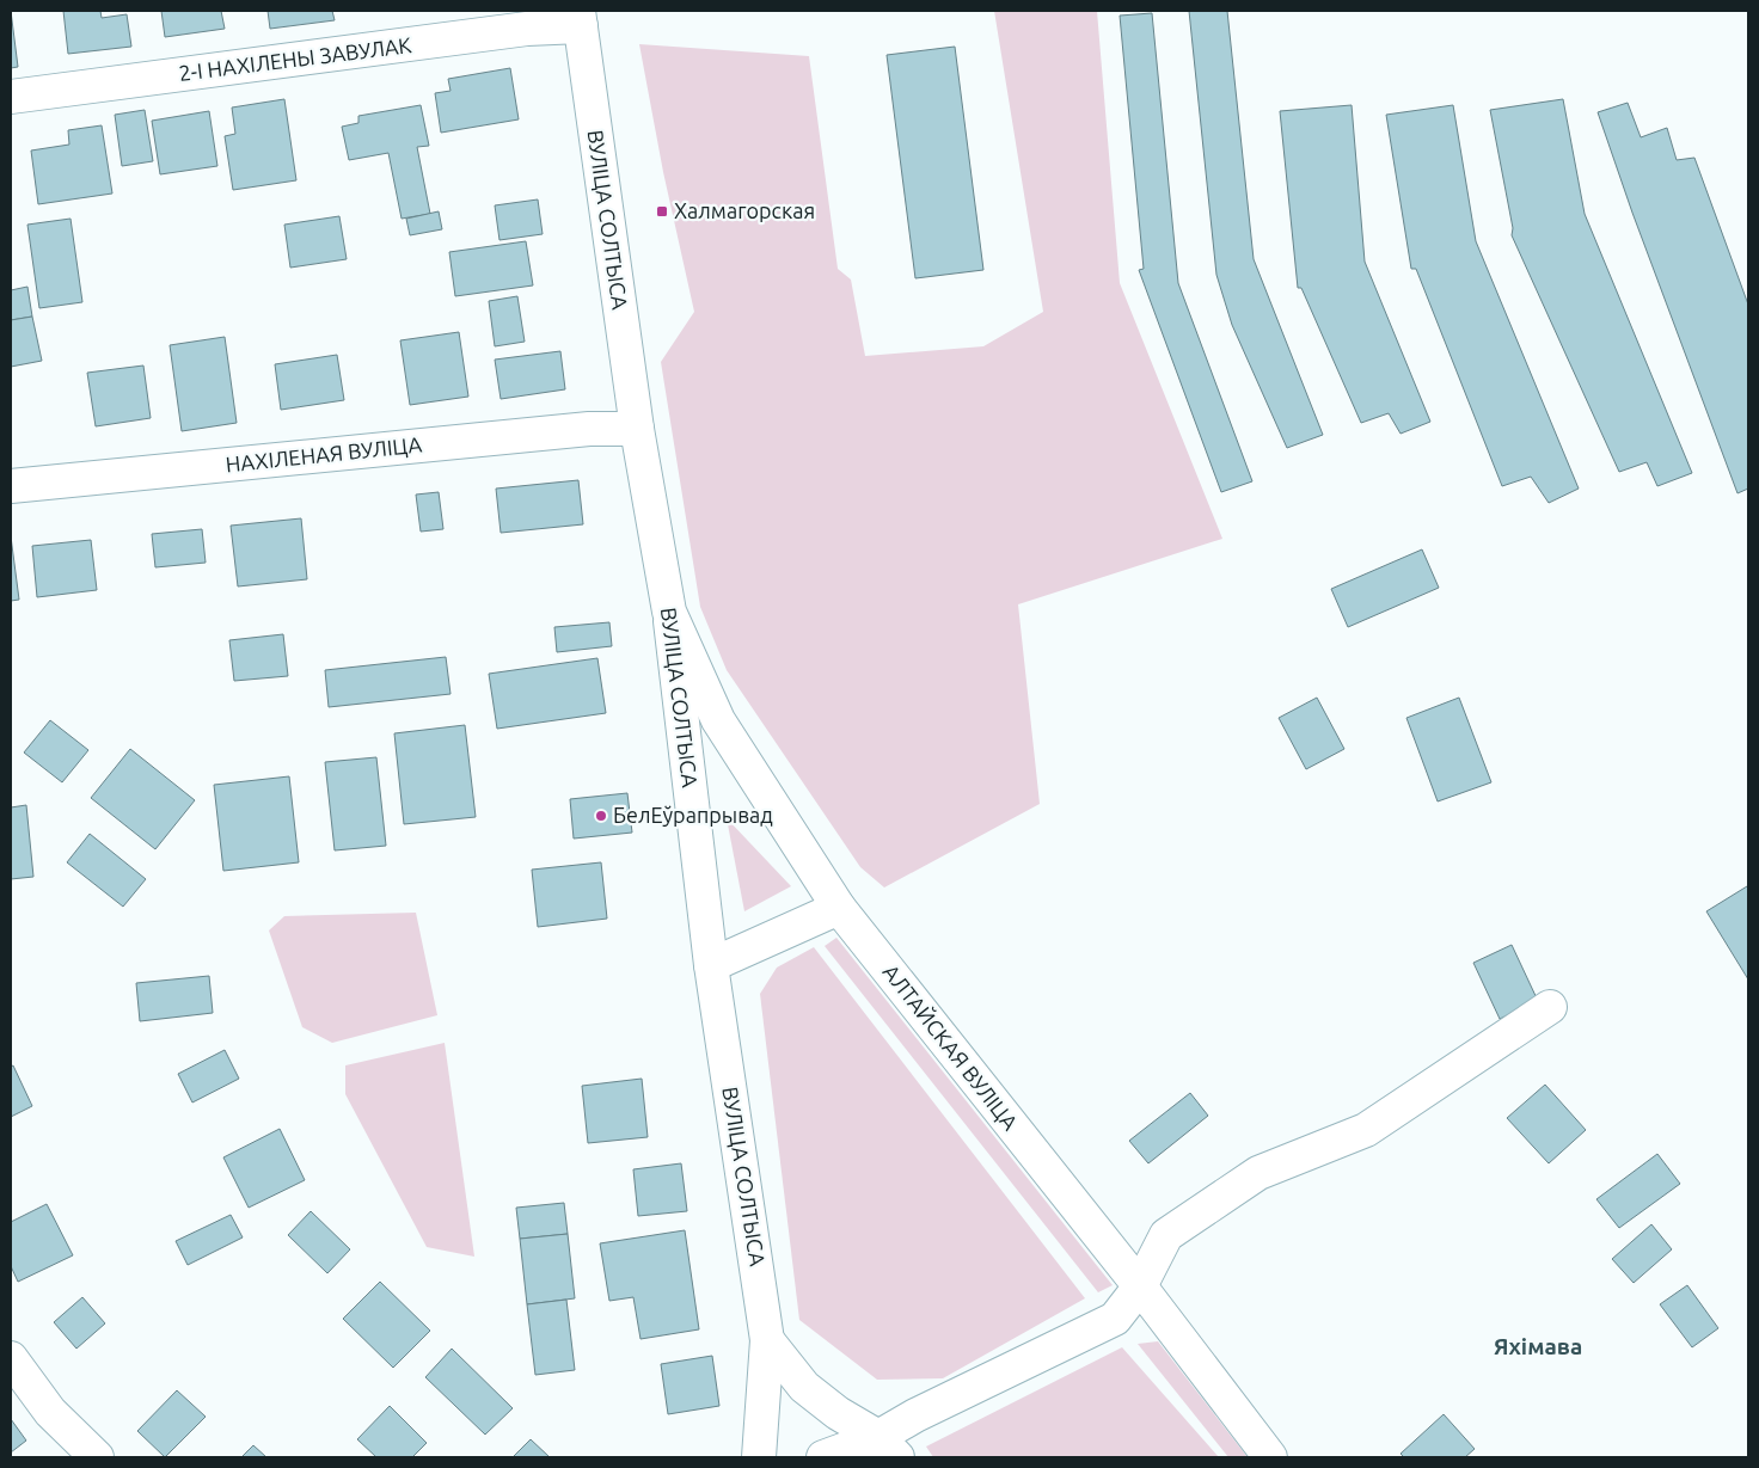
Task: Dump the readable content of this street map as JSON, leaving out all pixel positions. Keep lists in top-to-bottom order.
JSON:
{
  "streets": {
    "street": [
      "2-І НАХІЛЕНЫ ЗАВУЛАК",
      "ВУЛІЦА СОЛТЫСА",
      "НАХІЛЕНАЯ ВУЛІЦА",
      "АЛТАЙСКАЯ ВУЛІЦА"
    ]
  },
  "crossings": [
    ["2-І НАХІЛЕНЫ ЗАВУЛАК", "ВУЛІЦА СОЛТЫСА"],
    ["ВУЛІЦА СОЛТЫСА", "НАХІЛЕНАЯ ВУЛІЦА"],
    ["ВУЛІЦА СОЛТЫСА", "АЛТАЙСКАЯ ВУЛІЦА"]
  ],
  "districts": ["Яхімава"],
  "places": {
    "transit": ["Халмагорская"],
    "other": ["БелЕўрапрывад"]
  }
}
